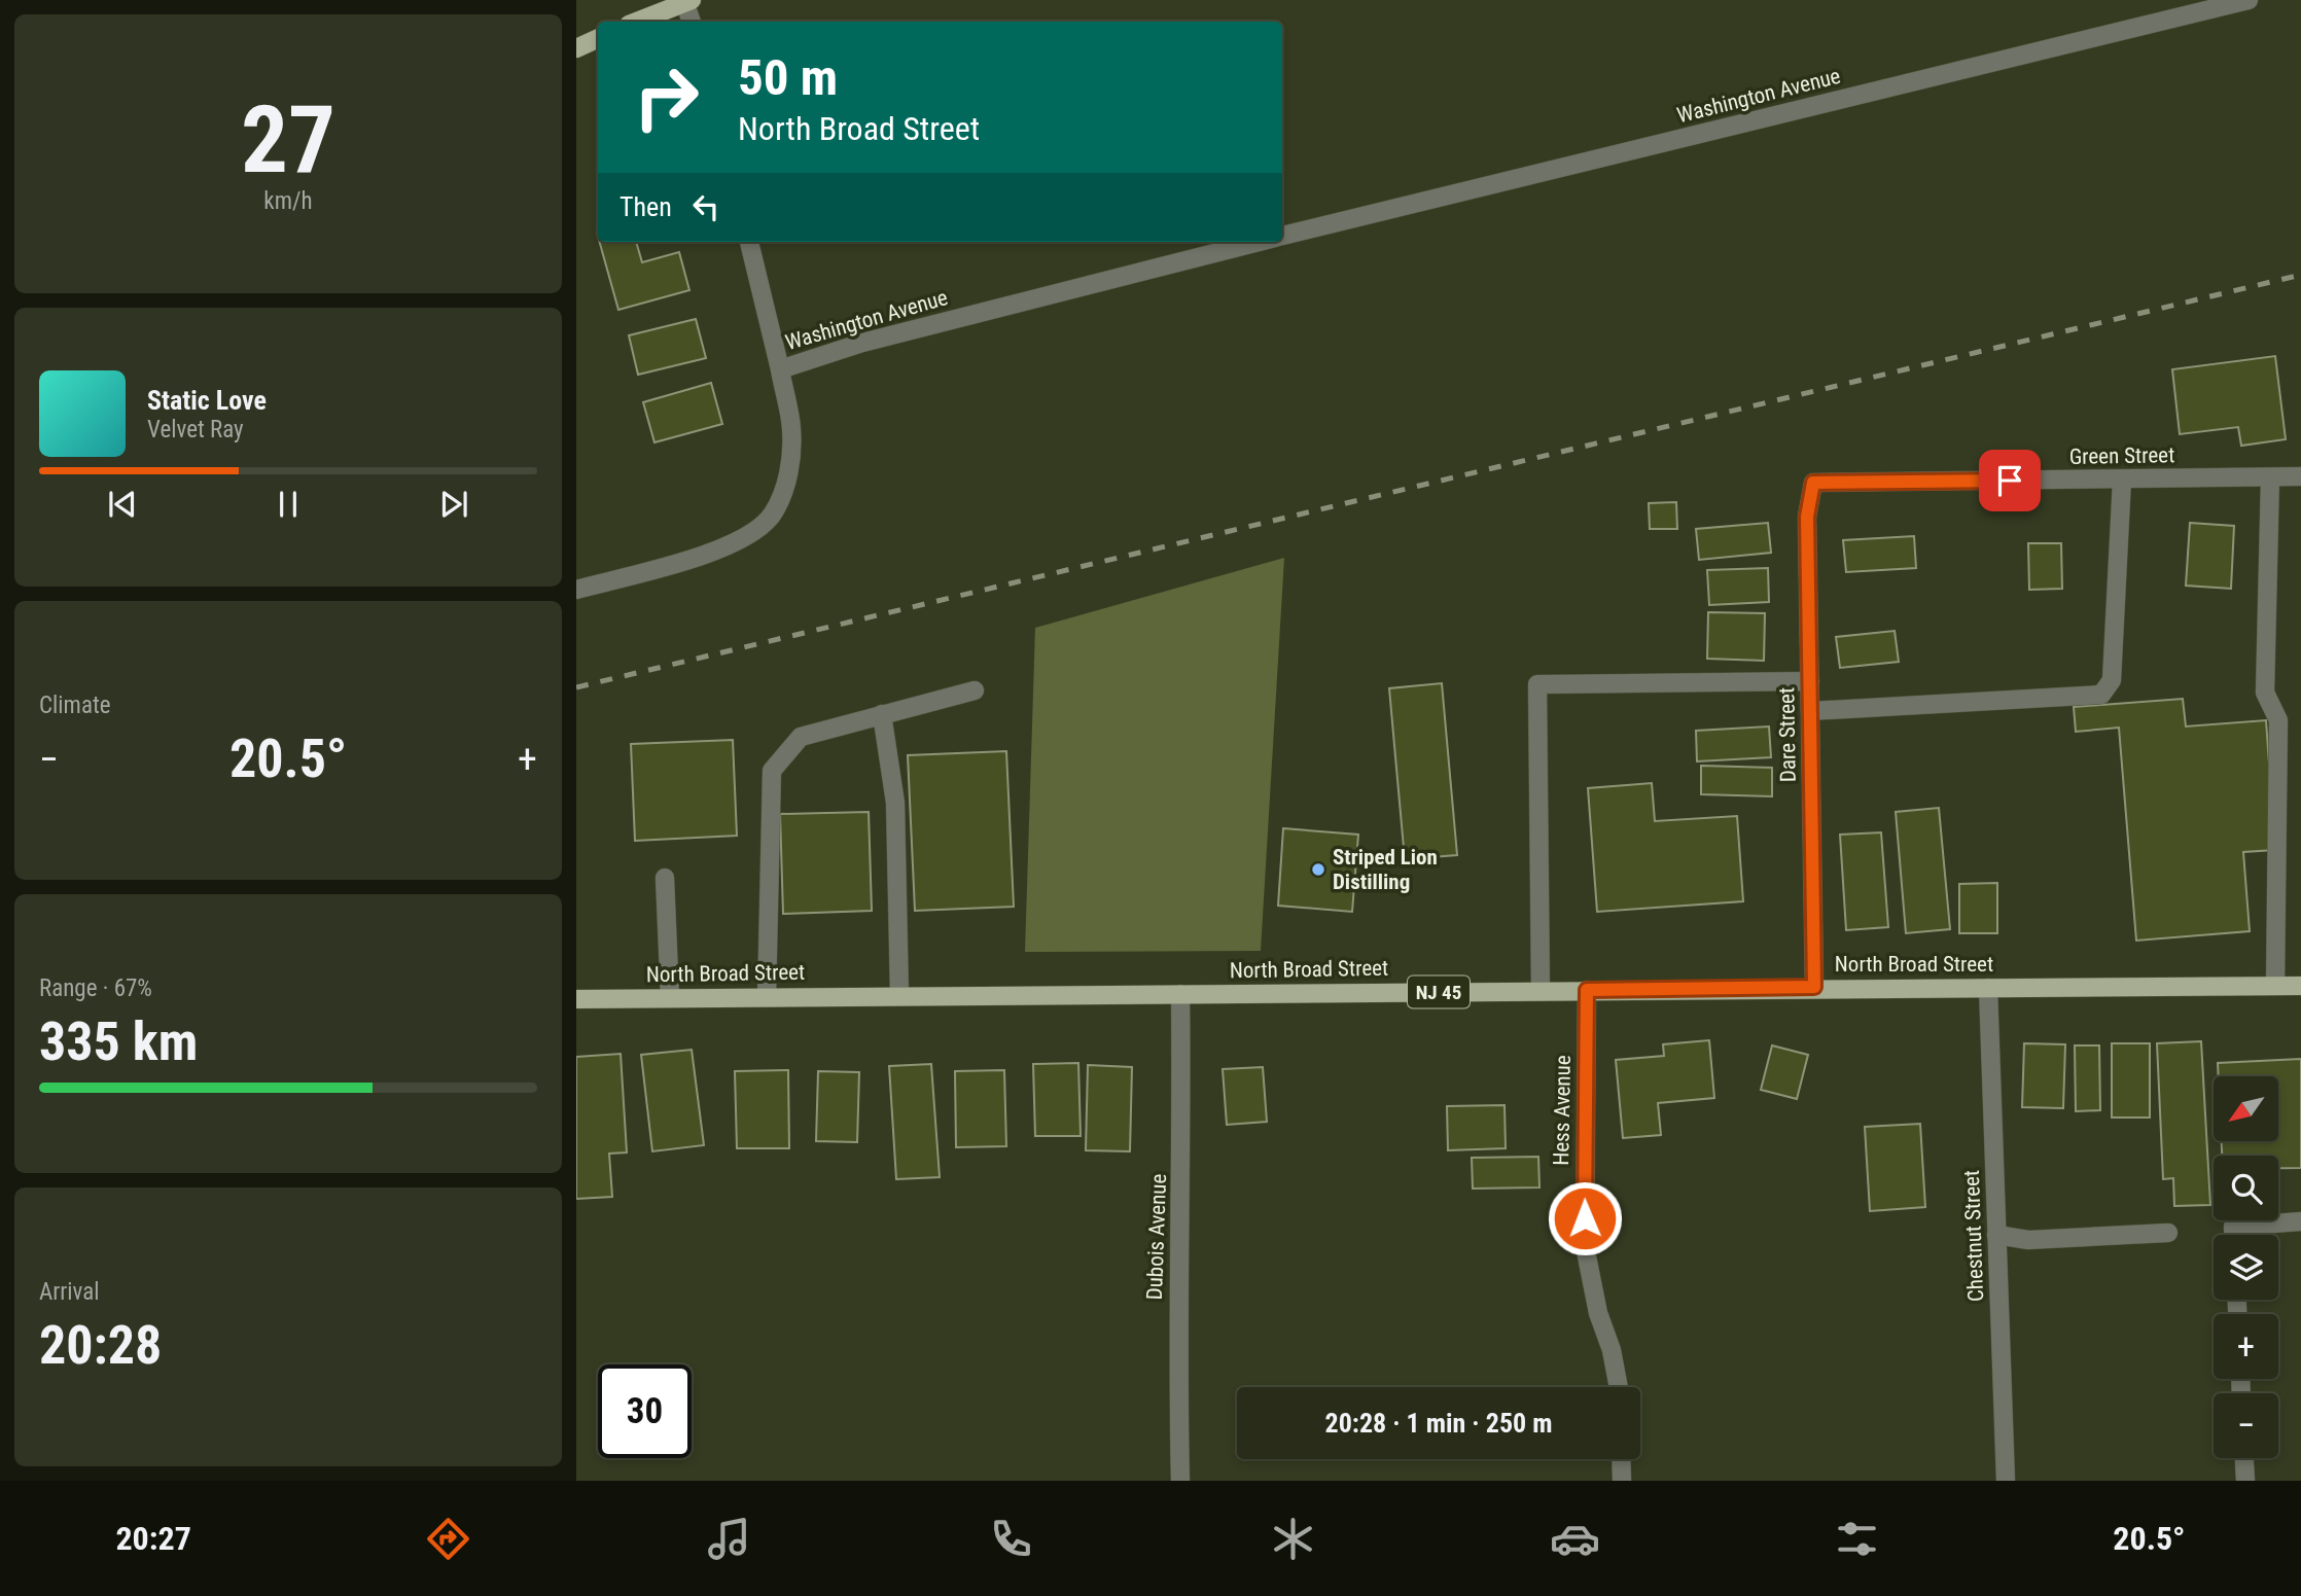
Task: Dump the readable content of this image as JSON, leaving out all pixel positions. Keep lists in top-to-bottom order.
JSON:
{
  "streets": {
    "main road": ["North Broad Street", "NJ 45"],
    "street": [
      "Washington Avenue",
      "Green Street",
      "Dare Street",
      "Hess Avenue",
      "Chestnut Street",
      "Dubois Avenue"
    ]
  },
  "crossings": [
    ["Green Street", "Dare Street"],
    ["Dare Street", "North Broad Street"],
    ["North Broad Street", "Hess Avenue"],
    ["North Broad Street", "Chestnut Street"],
    ["North Broad Street", "Dubois Avenue"]
  ],
  "places": ["Striped Lion Distilling"],
  "north": "bottom left",
  "page": {
    "tile": [
      ["27", "km/h"],
      "Climate",
      ["Range · 67%", "335 km"],
      ["Arrival", "20:28"]
    ],
    "turn": ["50 m", "North Broad Street"],
    "then": "Then",
    "song": ["Static Love", "Velvet Ray"],
    "heat": ["−", "20.5°", "+"],
    "map_buttons": ["+", "−"],
    "limit": "30",
    "trip": "20:28 · 1 min · 250 m",
    "tabs": ["20:27", "20.5°"]
  }
}
